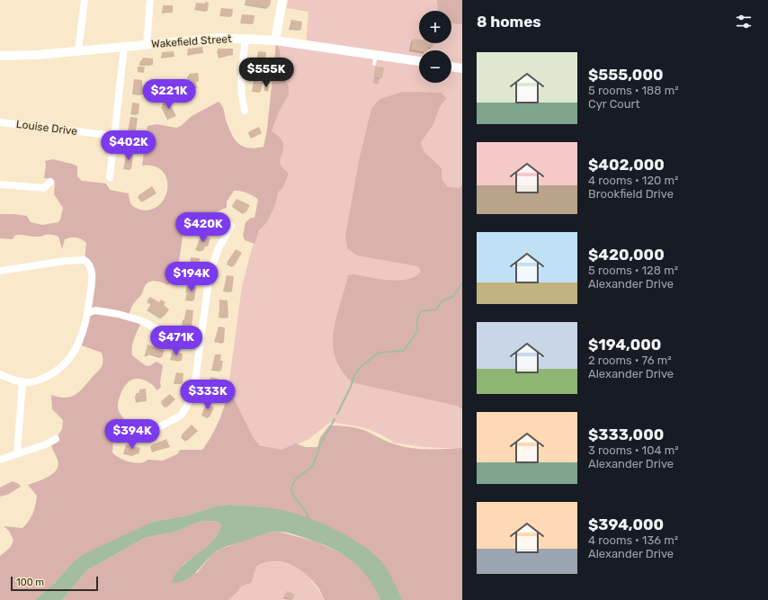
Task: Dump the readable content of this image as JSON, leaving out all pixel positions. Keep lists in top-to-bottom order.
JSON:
{
  "streets": {
    "street": ["Wakefield Street", "Louise Drive"]
  },
  "scale_bar": "100 m",
  "page": {
    "heading": "8 homes",
    "map_buttons": ["+", "−"],
    "list": [
      {
        "name": "$555,000",
        "note": "5 rooms · 188 m² · Cyr Court"
      },
      {
        "name": "$402,000",
        "note": "4 rooms · 120 m² · Brookfield Drive"
      },
      {
        "name": "$420,000",
        "note": "5 rooms · 128 m² · Alexander Drive"
      },
      {
        "name": "$194,000",
        "note": "2 rooms · 76 m² · Alexander Drive"
      },
      {
        "name": "$333,000",
        "note": "3 rooms · 104 m² · Alexander Drive"
      },
      {
        "name": "$394,000",
        "note": "4 rooms · 136 m² · Alexander Drive"
      }
    ],
    "price": [
      "$555K",
      "$221K",
      "$402K",
      "$420K",
      "$194K",
      "$471K",
      "$333K",
      "$394K"
    ],
    "scale": "100 m"
  }
}
